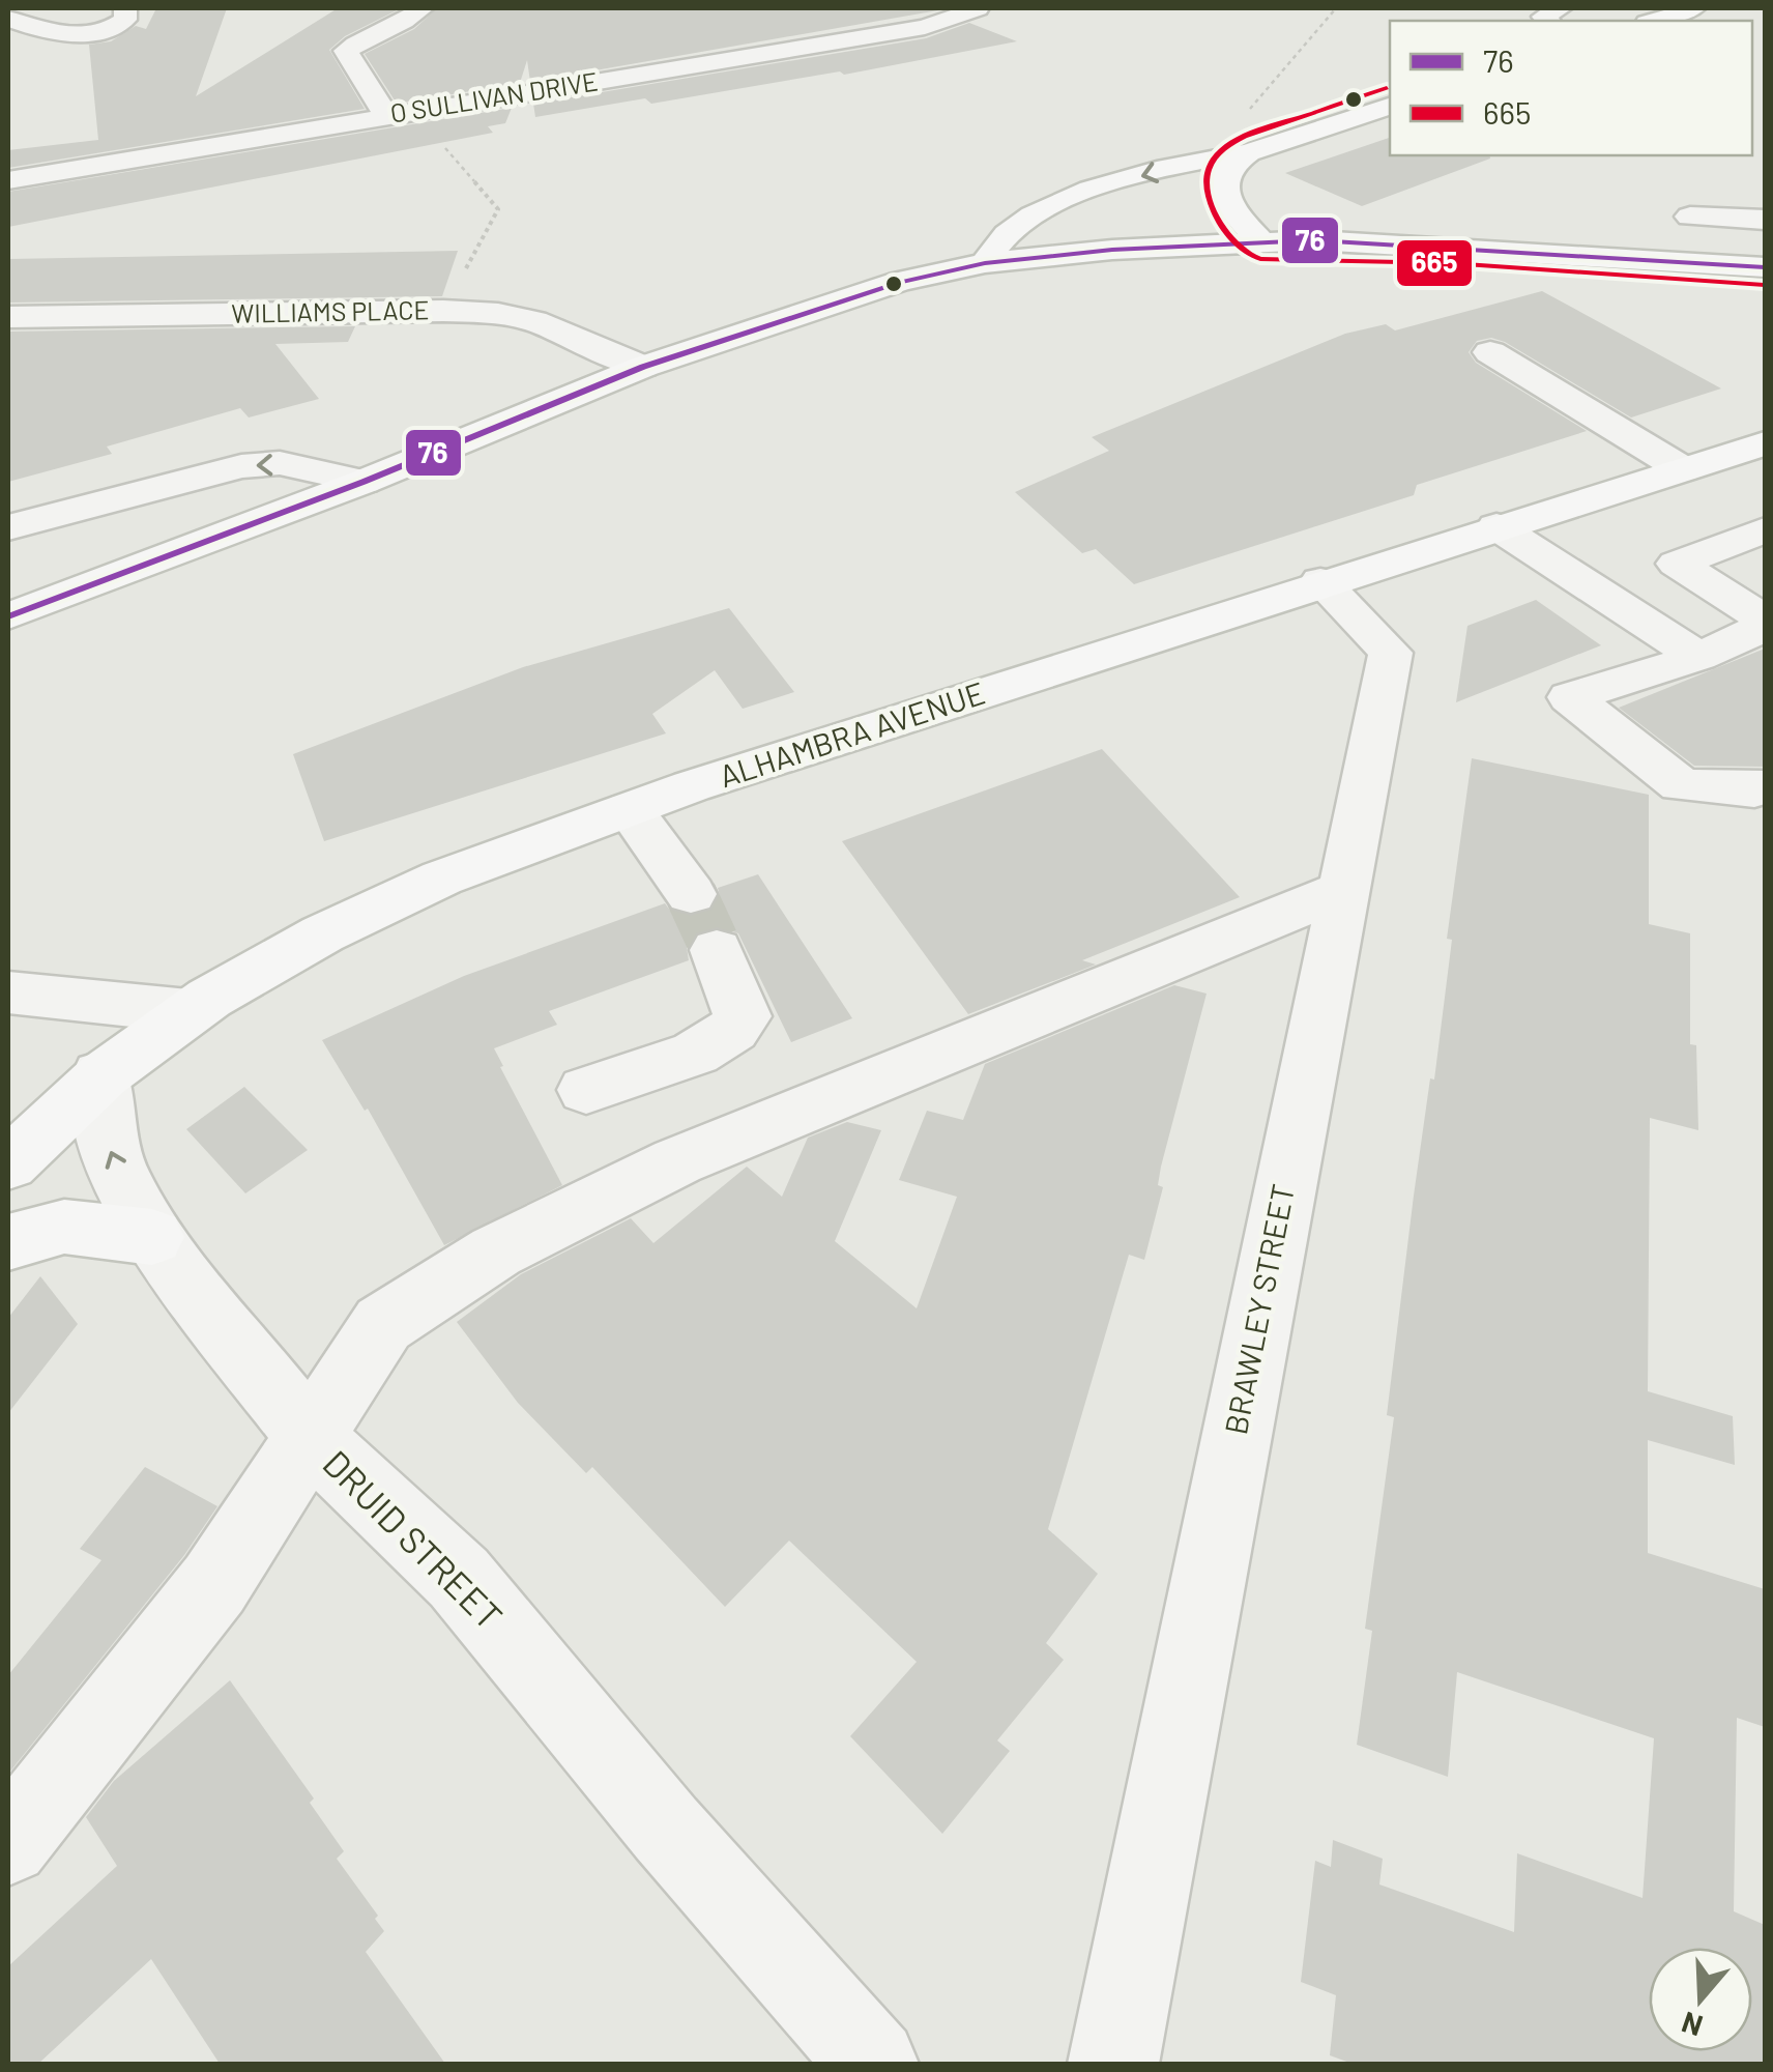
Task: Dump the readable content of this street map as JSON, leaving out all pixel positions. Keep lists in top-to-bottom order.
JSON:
{
  "streets": {
    "main road": ["ALHAMBRA AVENUE"],
    "street": [
      "O SULLIVAN DRIVE",
      "WILLIAMS PLACE",
      "BRAWLEY STREET",
      "DRUID STREET"
    ]
  },
  "crossings": [
    ["ALHAMBRA AVENUE", "BRAWLEY STREET"],
    ["ALHAMBRA AVENUE", "DRUID STREET"]
  ],
  "lines": ["transit line 665", "transit line 76"],
  "legend": ["76", "665"],
  "north": "bottom"
}
